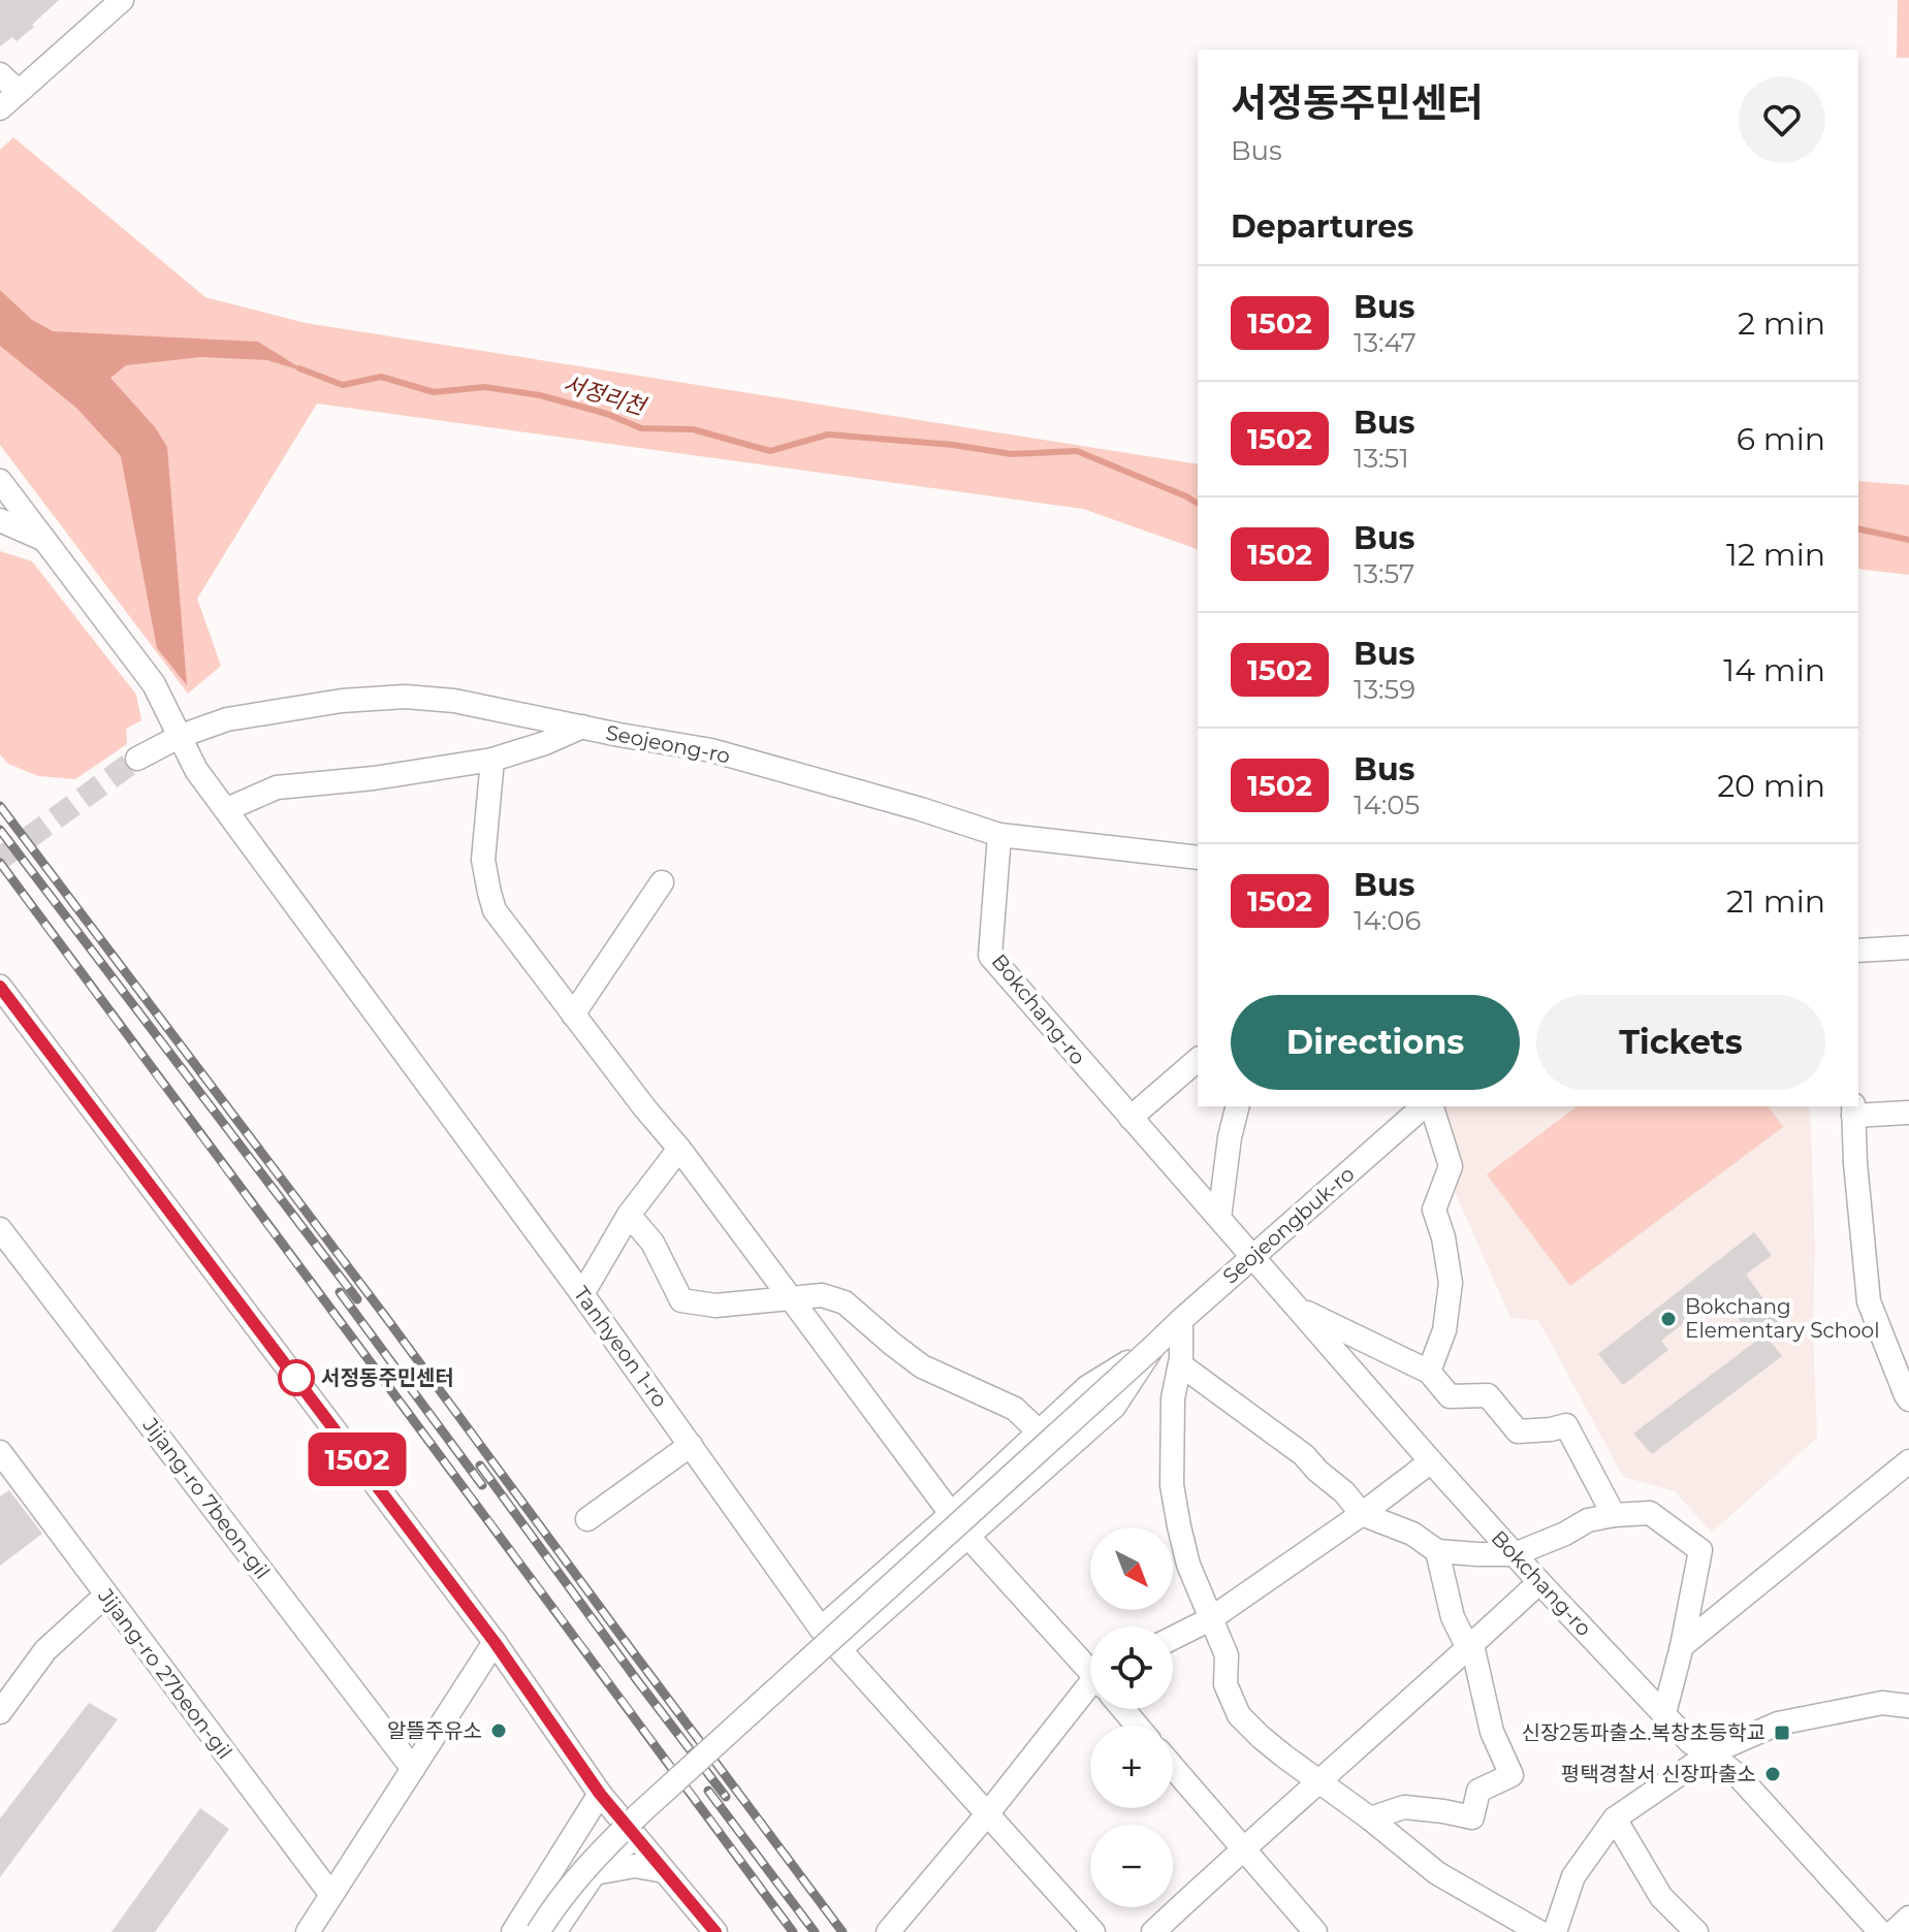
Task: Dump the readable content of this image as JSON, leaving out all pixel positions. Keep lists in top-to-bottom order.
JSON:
{
  "streets": {
    "street": [
      "Seojeong-ro",
      "Bokchang-ro",
      "Seojeongbuk-ro",
      "Tanhyeon 1-ro",
      "Jijang-ro 7beon-gil",
      "Jijang-ro 27beon-gil"
    ]
  },
  "crossings": [
    ["Seojeong-ro", "Bokchang-ro"],
    ["Seojeong-ro", "Tanhyeon 1-ro"],
    ["Bokchang-ro", "Seojeongbuk-ro"]
  ],
  "water": ["서정리천"],
  "places": {
    "other": [
      "Bokchang Elementary School",
      "서정동주민센터",
      "알뜰주유소",
      "평택경찰서 신장파출소"
    ],
    "transit": ["신장2동파출소.복창초등학교"]
  },
  "lines": ["bus line 1502"],
  "north": "bottom right",
  "page": {
    "on_map": "1502",
    "heading": [
      ["서정동주민센터", "Bus"],
      "Departures"
    ],
    "list": [
      {
        "mark": "1502",
        "name": "Bus",
        "note": "13:47",
        "value": "2 min"
      },
      {
        "mark": "1502",
        "name": "Bus",
        "note": "13:51",
        "value": "6 min"
      },
      {
        "mark": "1502",
        "name": "Bus",
        "note": "13:57",
        "value": "12 min"
      },
      {
        "mark": "1502",
        "name": "Bus",
        "note": "13:59",
        "value": "14 min"
      },
      {
        "mark": "1502",
        "name": "Bus",
        "note": "14:05",
        "value": "20 min"
      },
      {
        "mark": "1502",
        "name": "Bus",
        "note": "14:06",
        "value": "21 min"
      }
    ],
    "buttons": ["Directions", "Tickets"],
    "map_buttons": ["+", "−"]
  }
}
